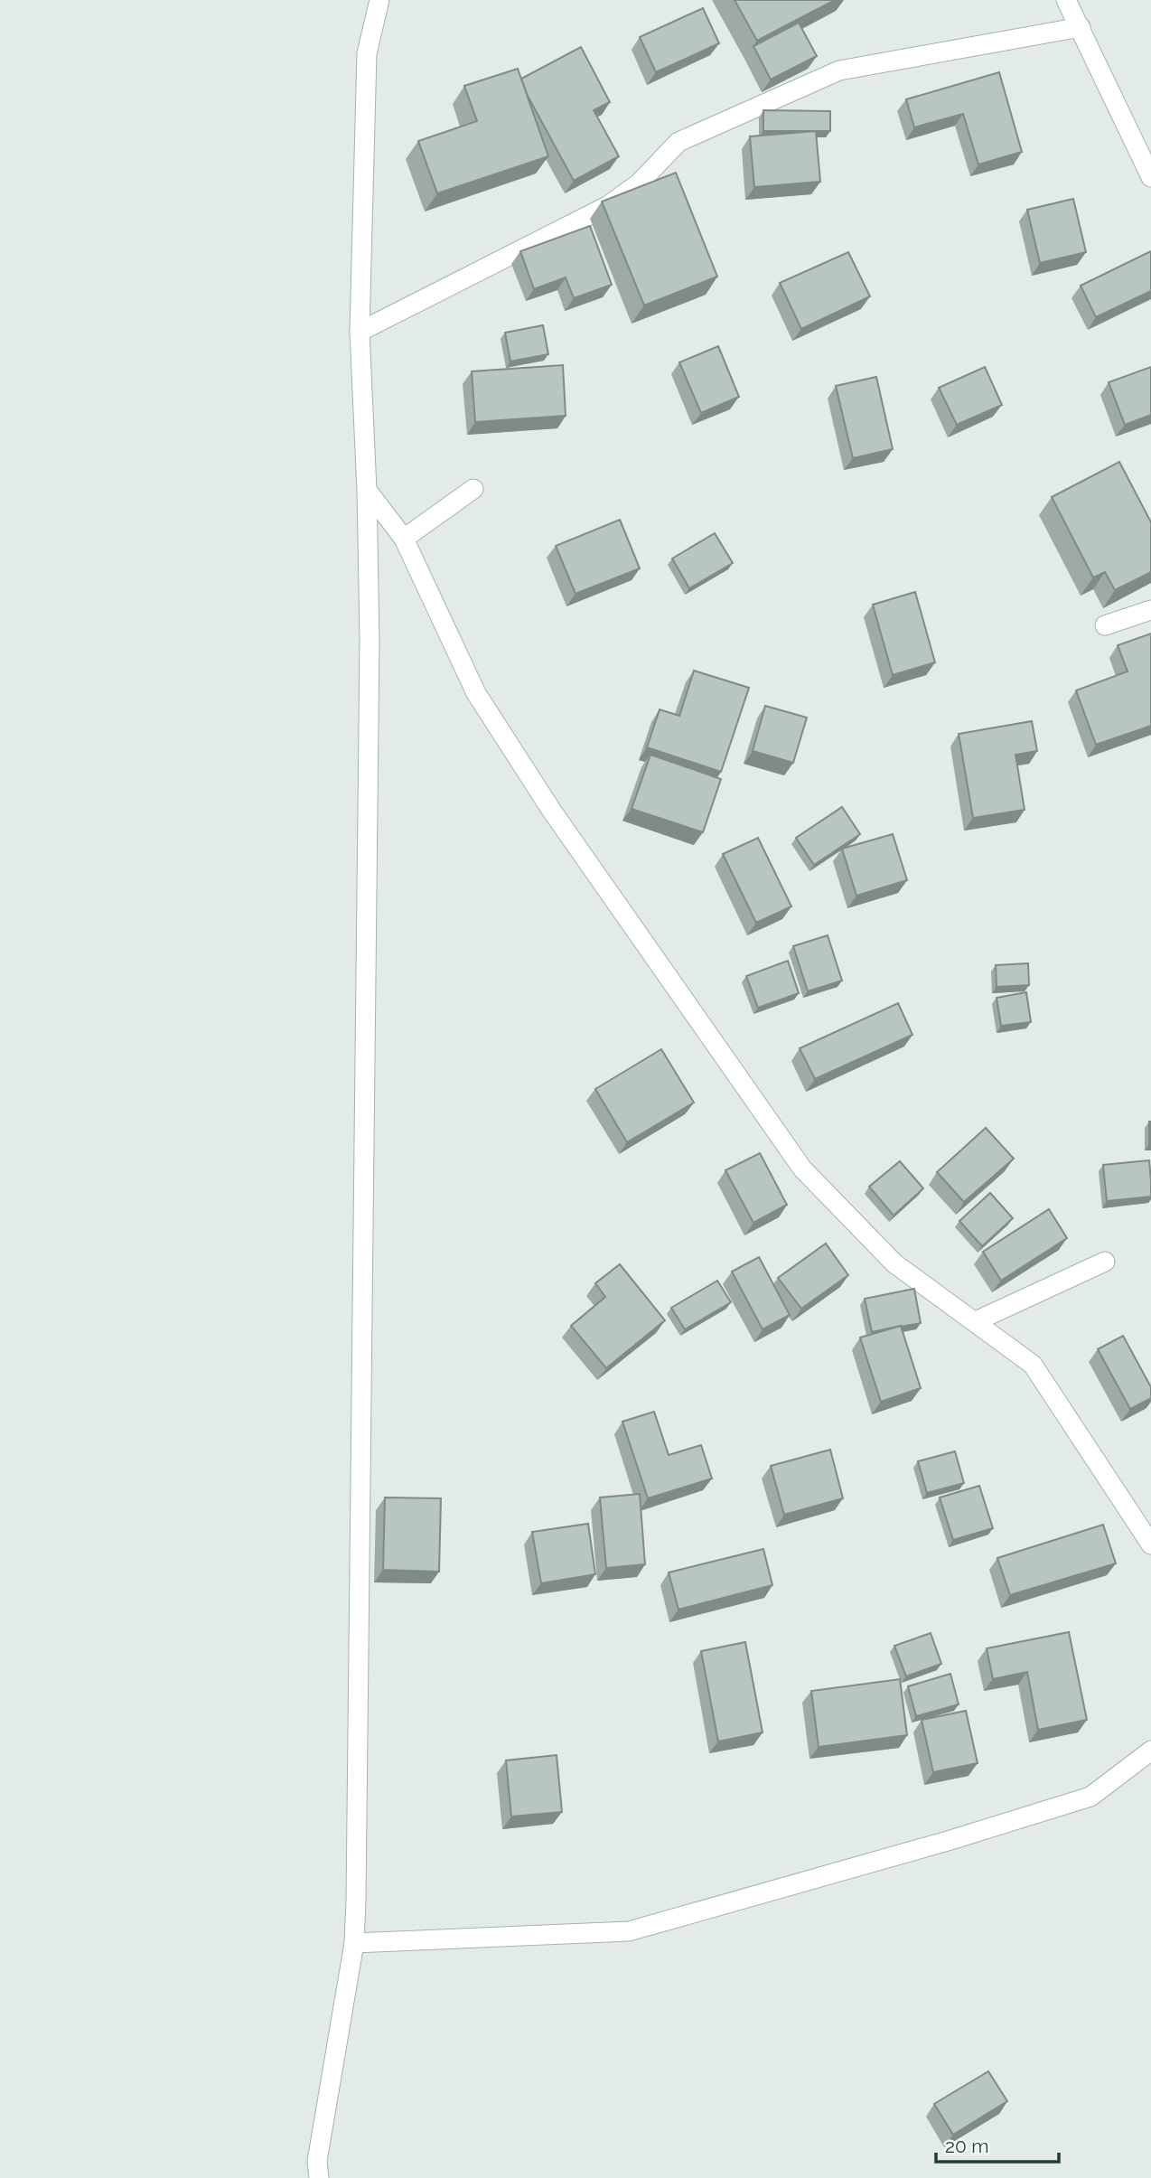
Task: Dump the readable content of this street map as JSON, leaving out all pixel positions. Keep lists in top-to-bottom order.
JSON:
{
  "scale_bar": "20 m"
}
